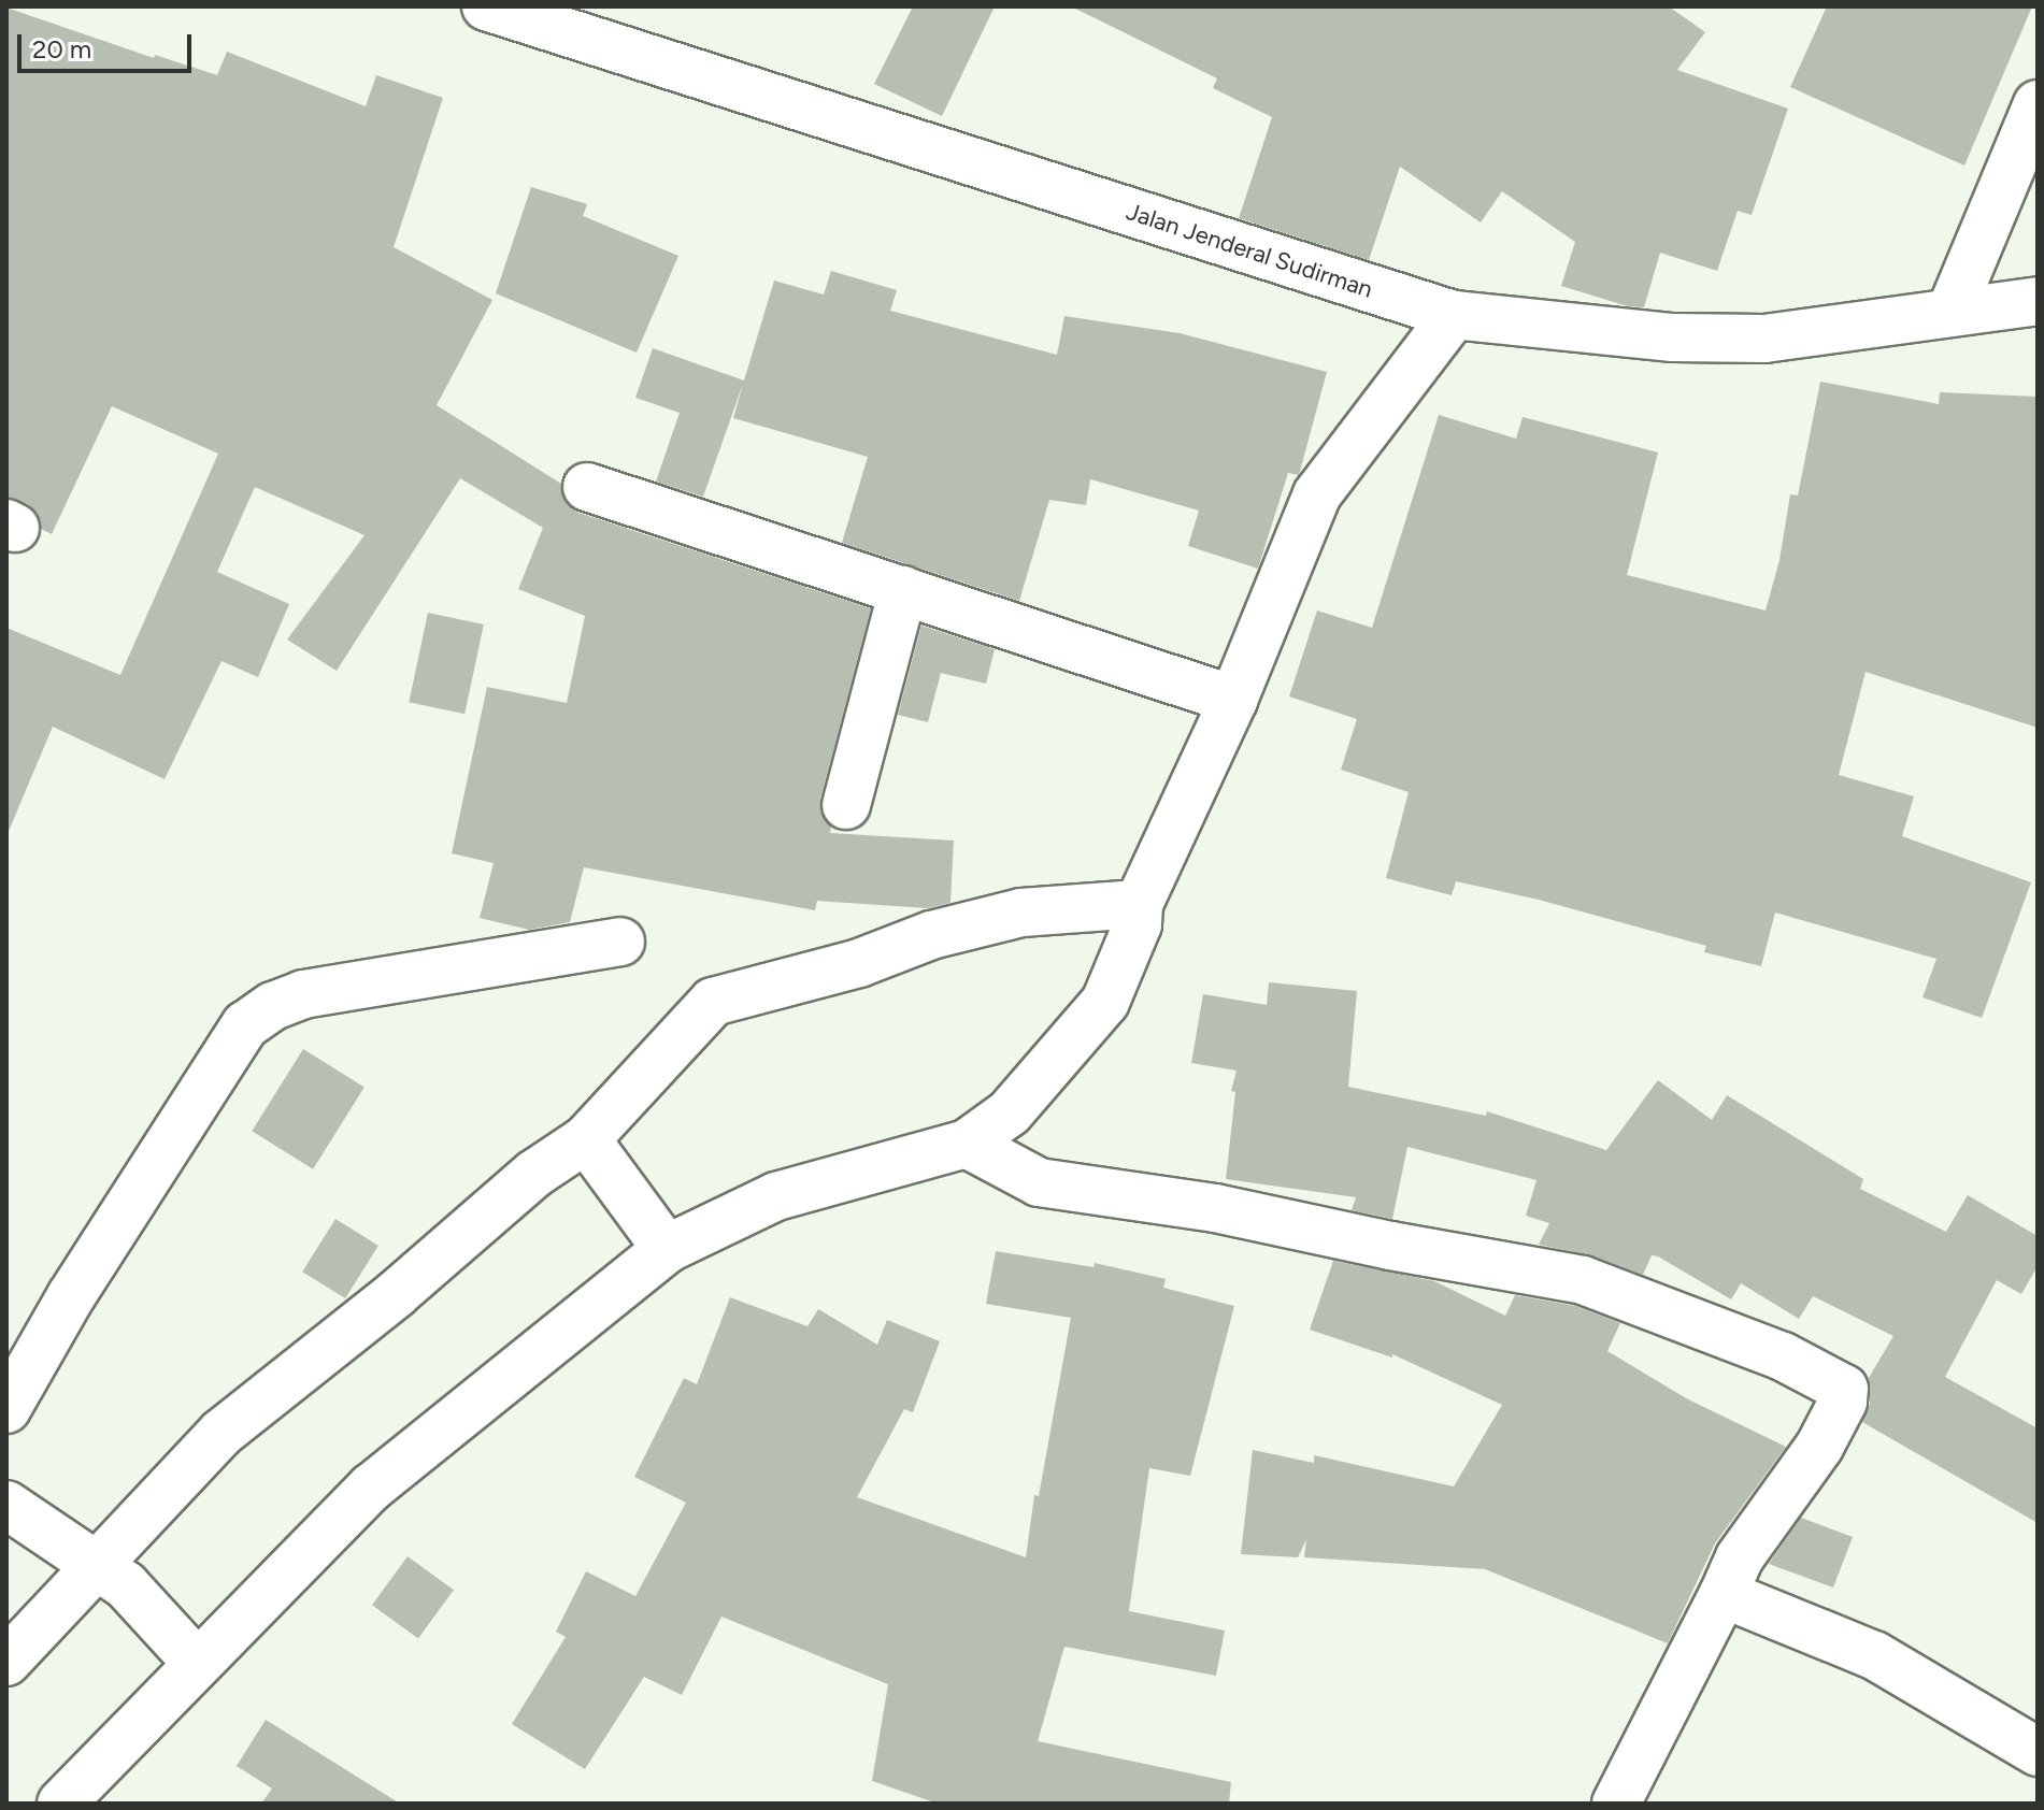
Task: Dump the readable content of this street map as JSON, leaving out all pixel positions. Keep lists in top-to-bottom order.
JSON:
{
  "streets": {
    "street": ["Jalan Jenderal Sudirman"]
  },
  "scale_bar": "20 m"
}
